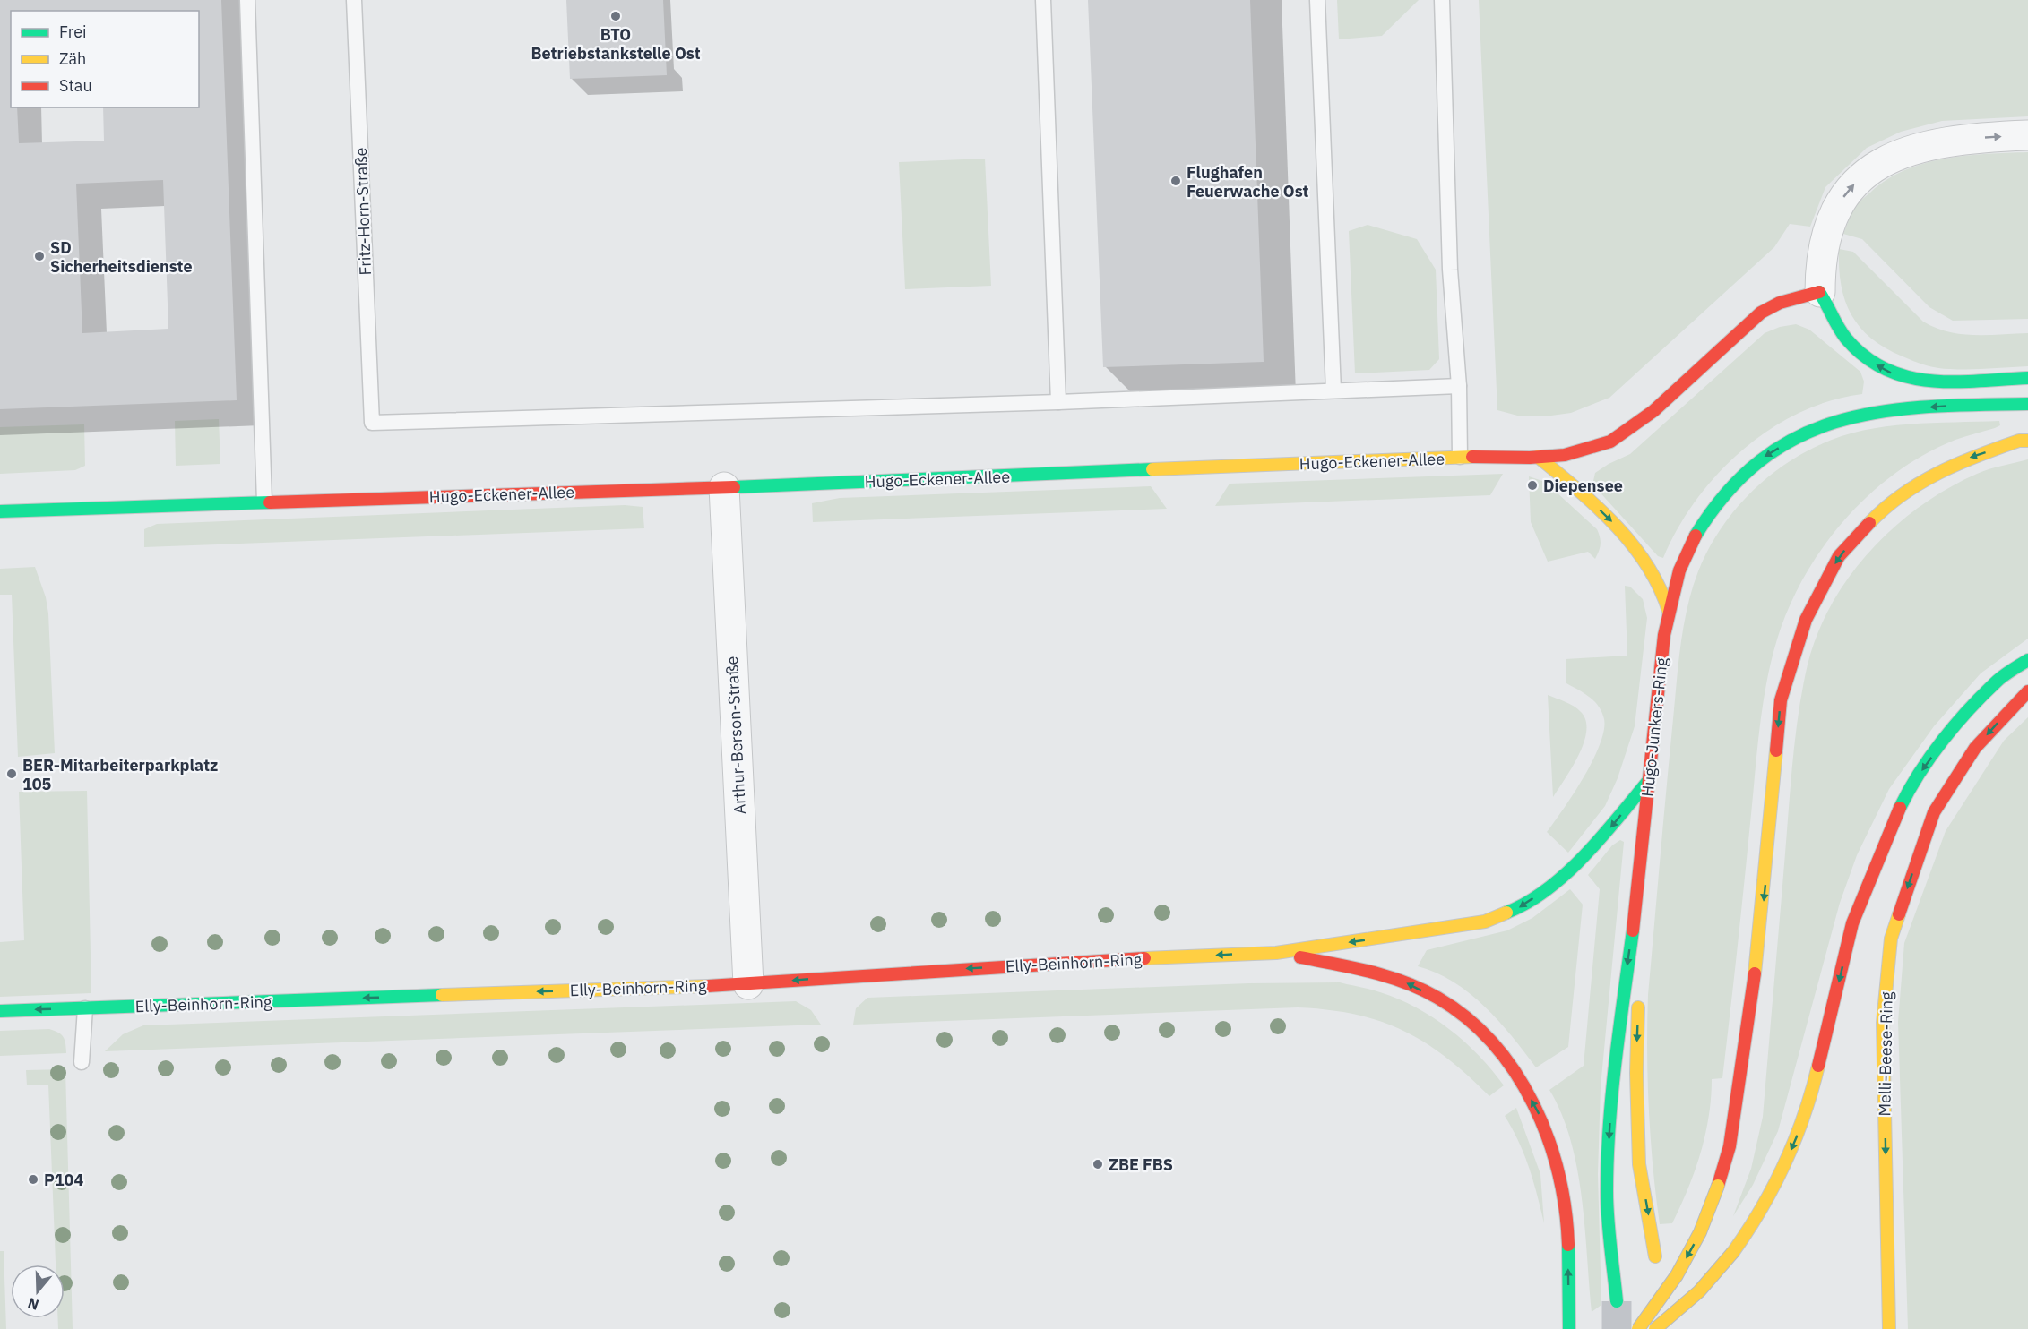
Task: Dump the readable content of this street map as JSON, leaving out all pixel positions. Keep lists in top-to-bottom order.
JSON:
{
  "streets": {
    "main road": [
      "Hugo-Eckener-Allee",
      "Hugo-Junkers-Ring",
      "Elly-Beinhorn-Ring",
      "Melli-Beese-Ring"
    ],
    "street": ["Arthur-Berson-Straße"],
    "lane": ["Fritz-Horn-Straße"]
  },
  "crossings": [
    ["Hugo-Eckener-Allee", "Arthur-Berson-Straße"],
    ["Hugo-Junkers-Ring", "Elly-Beinhorn-Ring"],
    ["Arthur-Berson-Straße", "Elly-Beinhorn-Ring"]
  ],
  "one_way": ["Elly-Beinhorn-Ring"],
  "places": [
    "BTO Betriebstankstelle Ost",
    "Flughafen Feuerwache Ost",
    "SD Sicherheitsdienste",
    "Diepensee",
    "BER-Mitarbeiterparkplatz 105",
    "ZBE FBS",
    "P104"
  ],
  "legend": ["Frei", "Zäh", "Stau"],
  "north": "bottom"
}
